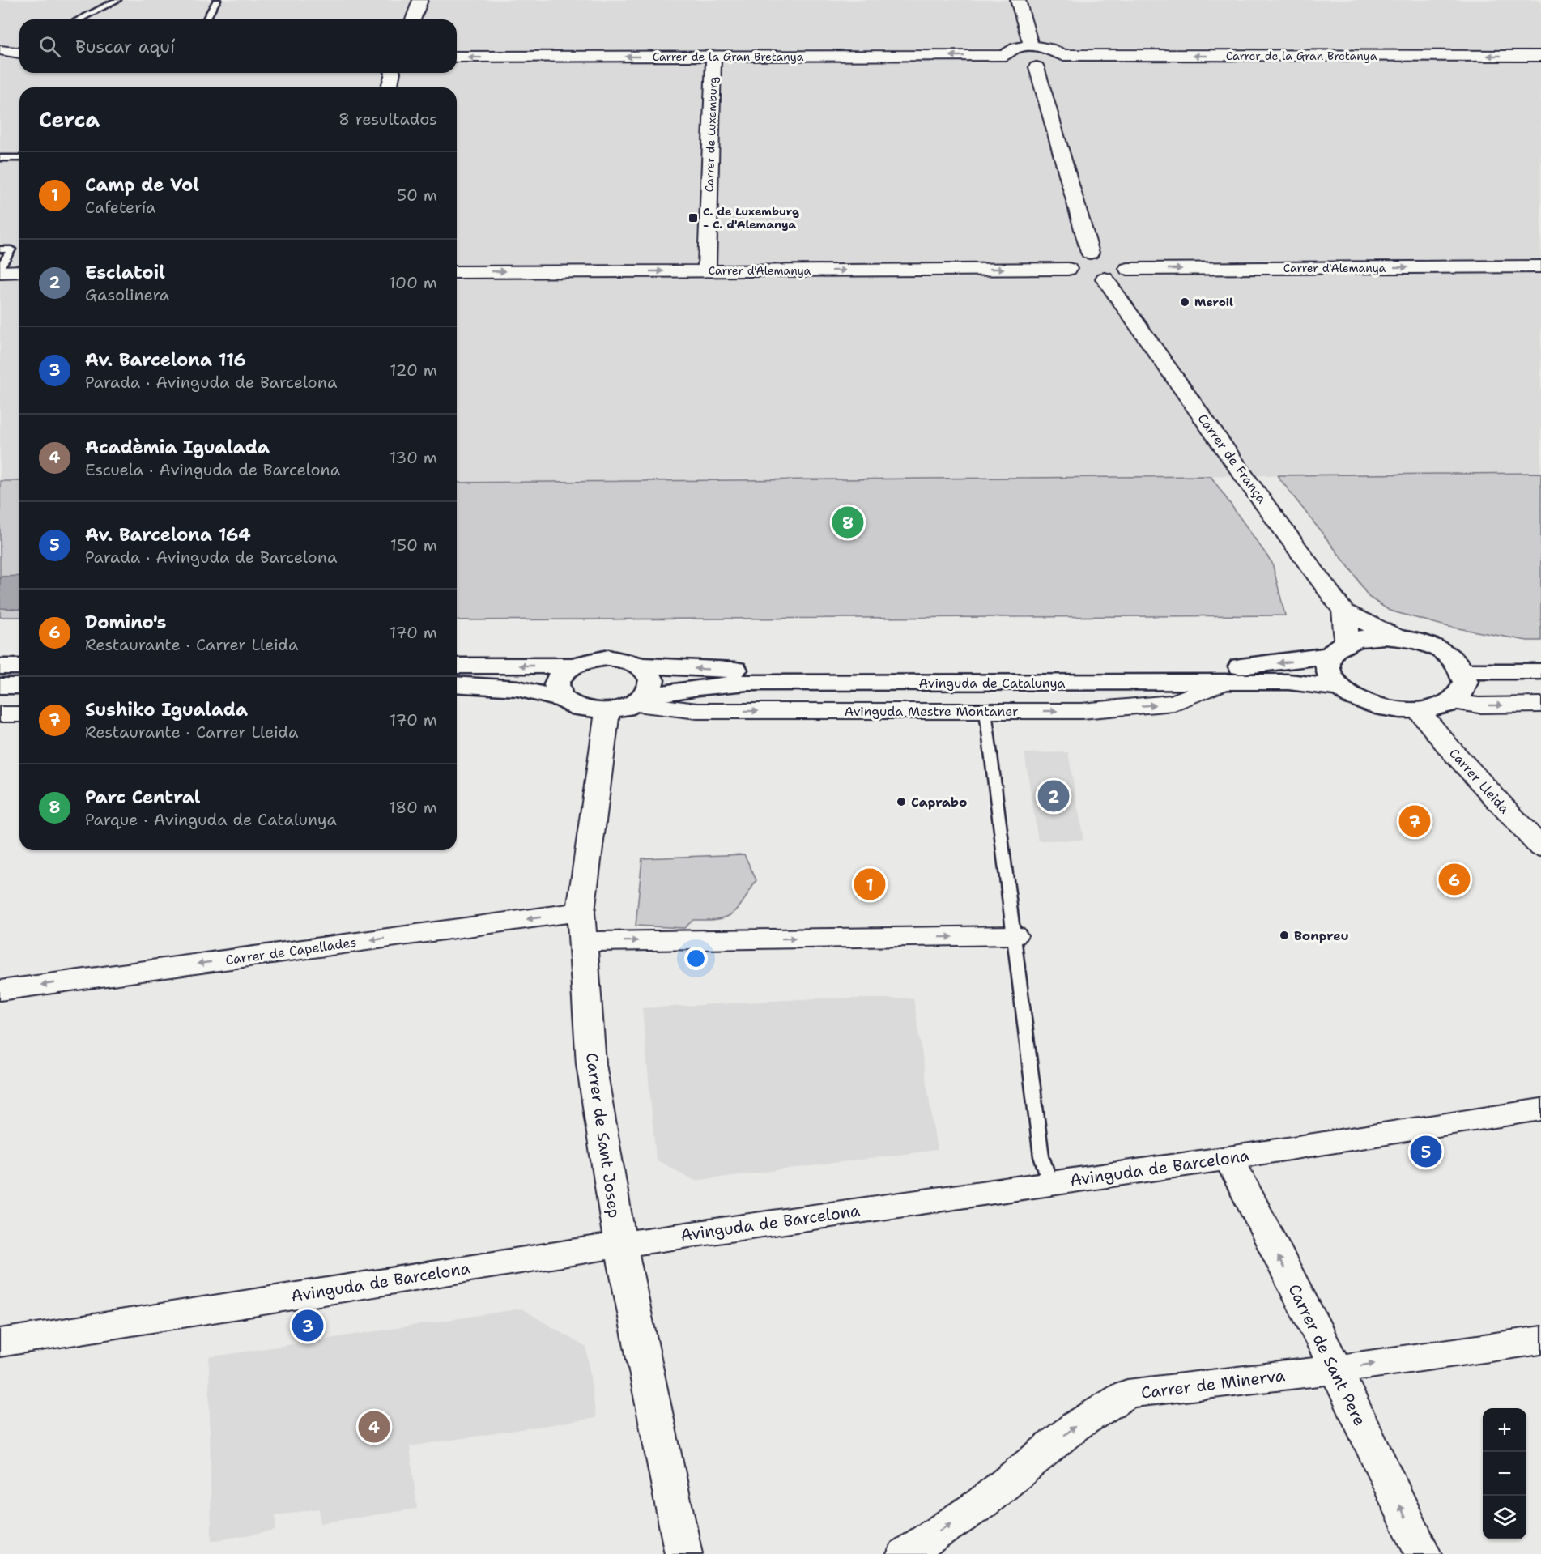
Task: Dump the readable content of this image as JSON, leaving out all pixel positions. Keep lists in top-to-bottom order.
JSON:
{
  "streets": {
    "street": [
      "Carrer de la Gran Bretanya",
      "Carrer de Luxemburg",
      "Carrer d'Alemanya",
      "Carrer de França",
      "Avinguda de Catalunya",
      "Avinguda Mestre Montaner",
      "Carrer Lleida",
      "Carrer de Capellades",
      "Carrer de Sant Josep",
      "Avinguda de Barcelona",
      "Carrer de Sant Pere",
      "Carrer de Minerva"
    ]
  },
  "crossings": [
    ["Carrer de la Gran Bretanya", "Carrer de Luxemburg"],
    ["Carrer de Luxemburg", "Carrer d'Alemanya"],
    ["Carrer d'Alemanya", "Carrer de França"],
    ["Carrer de França", "Avinguda de Catalunya"],
    ["Avinguda de Catalunya", "Avinguda Mestre Montaner"],
    ["Avinguda de Catalunya", "Carrer de Sant Josep"],
    ["Avinguda Mestre Montaner", "Carrer de Sant Josep"],
    ["Carrer de Capellades", "Carrer de Sant Josep"],
    ["Carrer de Sant Josep", "Avinguda de Barcelona"],
    ["Avinguda de Barcelona", "Carrer de Sant Pere"],
    ["Carrer de Sant Pere", "Carrer de Minerva"]
  ],
  "one_way": [
    "Carrer de la Gran Bretanya",
    "Carrer d'Alemanya",
    "Carrer de Capellades",
    "Carrer de Sant Pere",
    "Carrer de Minerva"
  ],
  "places": {
    "transit": ["C. de Luxemburg - C. d'Alemanya"],
    "other": ["Meroil", "Caprabo", "Bonpreu"]
  },
  "page": {
    "search": "Buscar aquí",
    "heading": ["Cerca", "8 resultados"],
    "list": [
      {
        "mark": "1",
        "name": "Camp de Vol",
        "note": "Cafetería",
        "value": "50 m"
      },
      {
        "mark": "2",
        "name": "Esclatoil",
        "note": "Gasolinera",
        "value": "100 m"
      },
      {
        "mark": "3",
        "name": "Av. Barcelona 116",
        "note": "Parada · Avinguda de Barcelona",
        "value": "120 m"
      },
      {
        "mark": "4",
        "name": "Acadèmia Igualada",
        "note": "Escuela · Avinguda de Barcelona",
        "value": "130 m"
      },
      {
        "mark": "5",
        "name": "Av. Barcelona 164",
        "note": "Parada · Avinguda de Barcelona",
        "value": "150 m"
      },
      {
        "mark": "6",
        "name": "Domino's",
        "note": "Restaurante · Carrer Lleida",
        "value": "170 m"
      },
      {
        "mark": "7",
        "name": "Sushiko Igualada",
        "note": "Restaurante · Carrer Lleida",
        "value": "170 m"
      },
      {
        "mark": "8",
        "name": "Parc Central",
        "note": "Parque · Avinguda de Catalunya",
        "value": "180 m"
      }
    ],
    "pins": [
      "8",
      "2",
      "7",
      "6",
      "1",
      "5",
      "3",
      "4"
    ],
    "map_buttons": ["+", "−"]
  }
}
